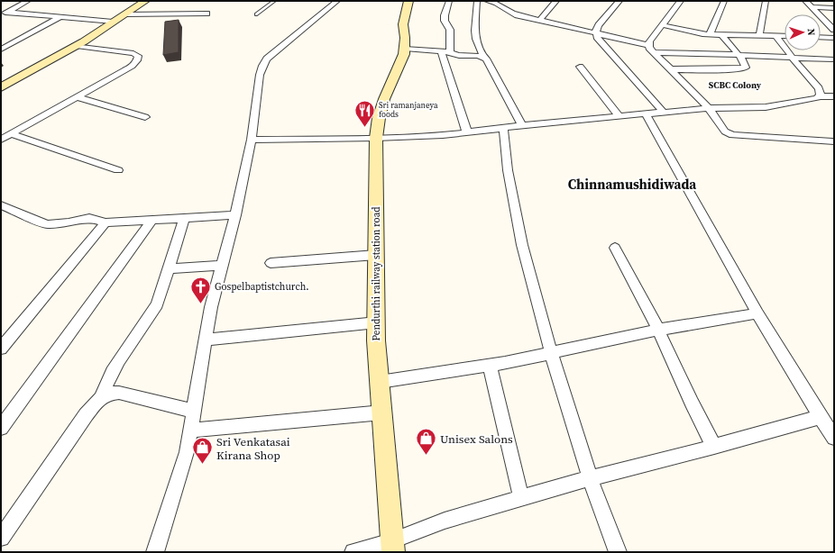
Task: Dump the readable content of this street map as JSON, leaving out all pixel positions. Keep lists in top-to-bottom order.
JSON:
{
  "streets": {
    "street": ["Pendurthi railway station road"]
  },
  "districts": ["SCBC Colony", "Chinnamushidiwada"],
  "places": {
    "restaurant": ["Sri ramanjaneya foods"],
    "church": ["Gospelbaptistchurch."],
    "shop": ["Unisex Salons", "Sri Venkatasai Kirana Shop"]
  },
  "north": "right"
}
